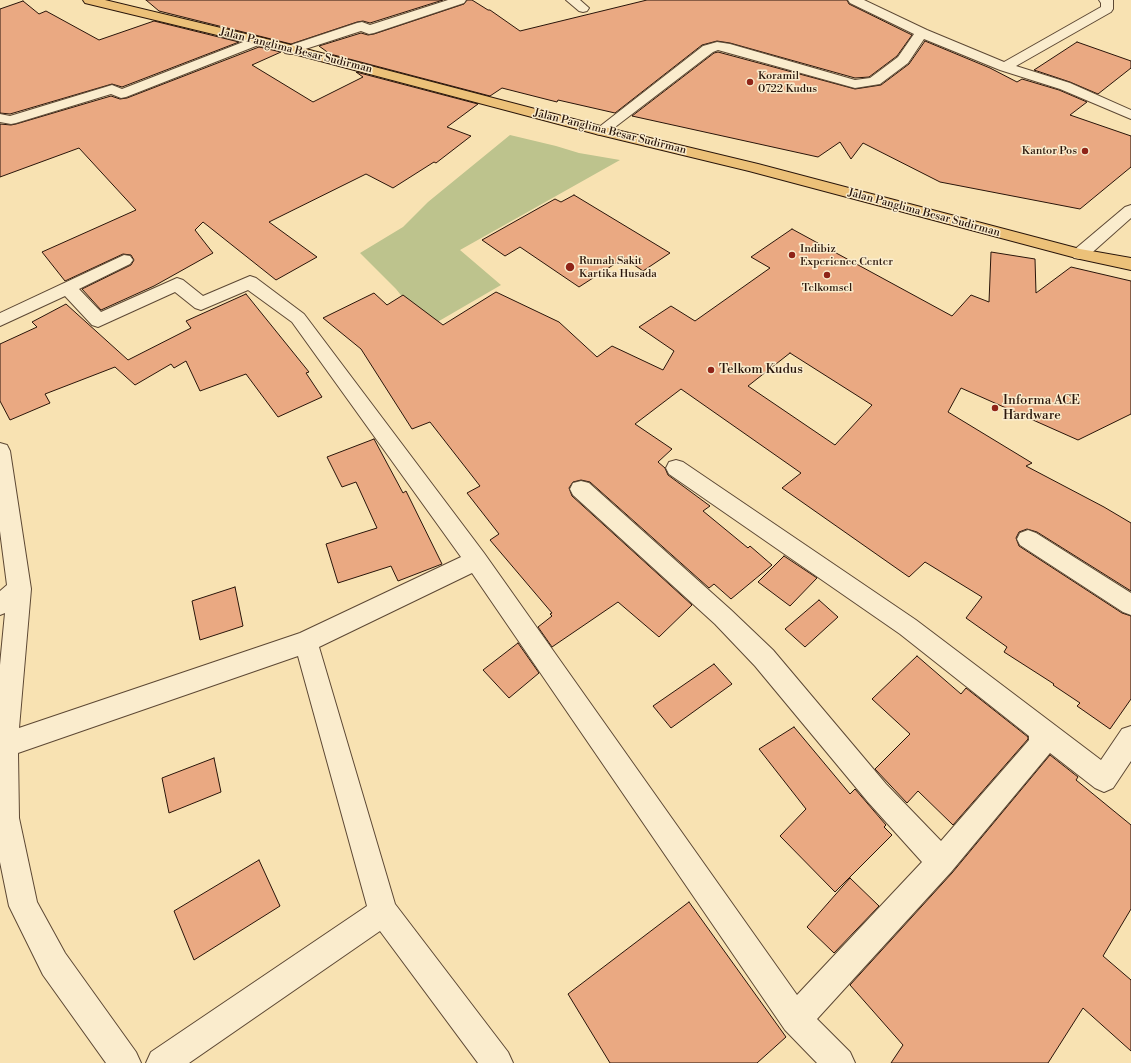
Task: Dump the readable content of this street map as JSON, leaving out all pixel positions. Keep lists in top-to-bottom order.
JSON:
{
  "streets": {
    "main road": ["Jalan Panglima Besar Sudirman"]
  },
  "places": [
    "Koramil 0722 Kudus",
    "Kantor Pos",
    "Indibiz Experience Center",
    "Rumah Sakit Kartika Husada",
    "Telkomsel",
    "Telkom Kudus",
    "Informa ACE Hardware"
  ]
}
